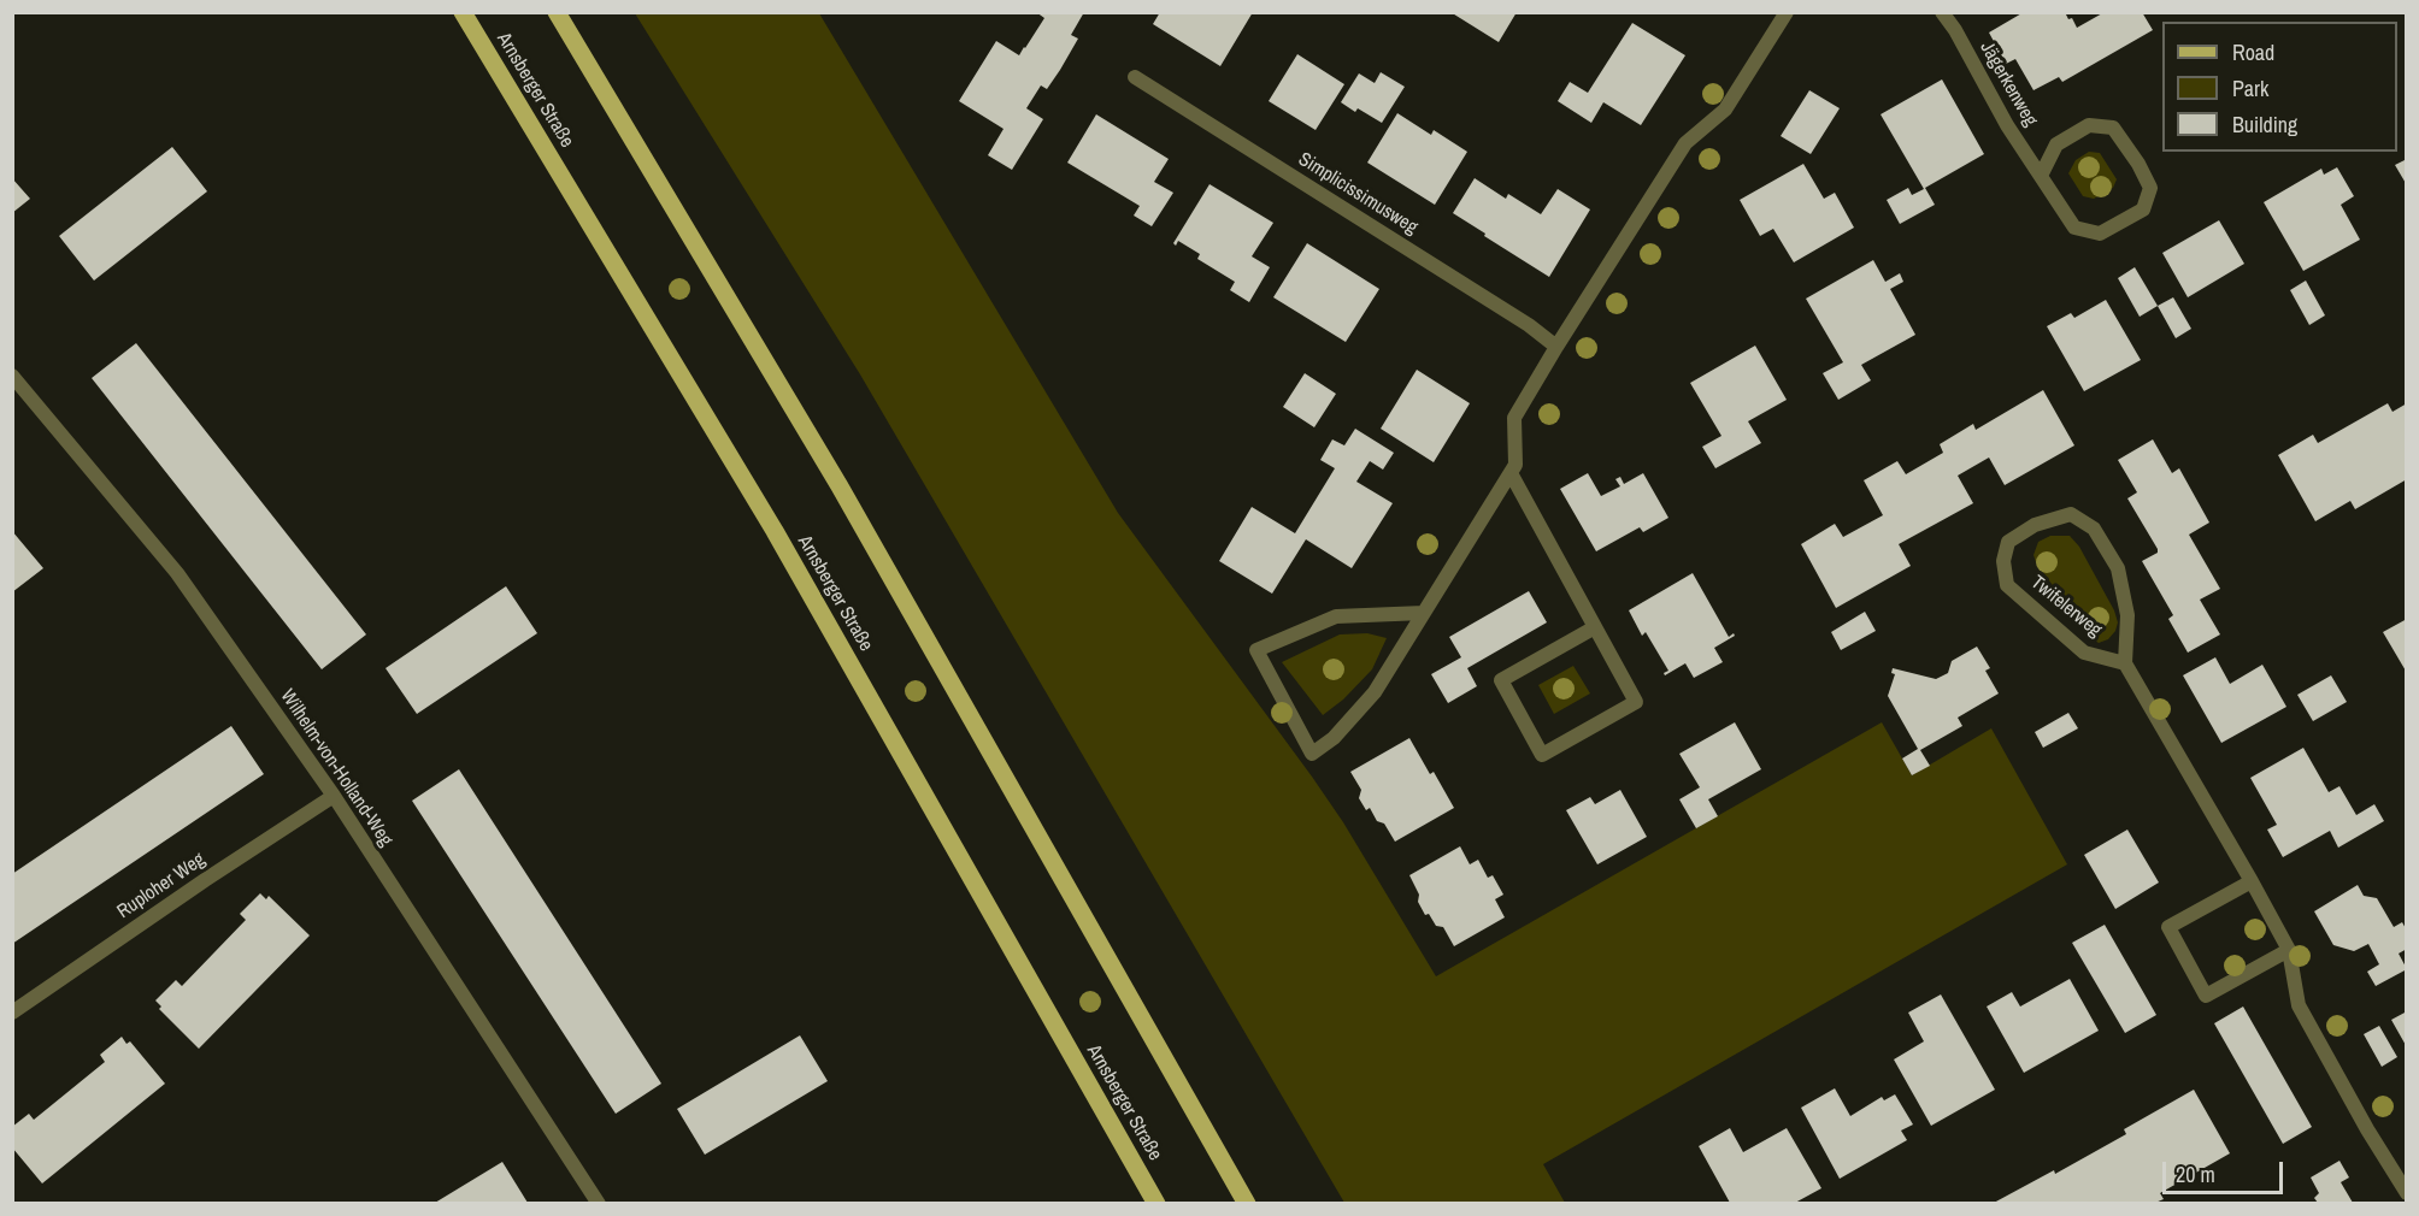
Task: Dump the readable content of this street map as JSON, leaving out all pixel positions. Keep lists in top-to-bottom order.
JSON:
{
  "streets": {
    "main road": ["Arnsberger Straße"],
    "street": [
      "Jägerkenweg",
      "Simplicissimusweg",
      "Twifelerweg",
      "Wilhelm-von-Holland-Weg",
      "Ruploher Weg"
    ]
  },
  "crossings": [
    ["Wilhelm-von-Holland-Weg", "Ruploher Weg"]
  ],
  "legend": ["Road", "Park", "Building"],
  "scale_bar": "20 m"
}
